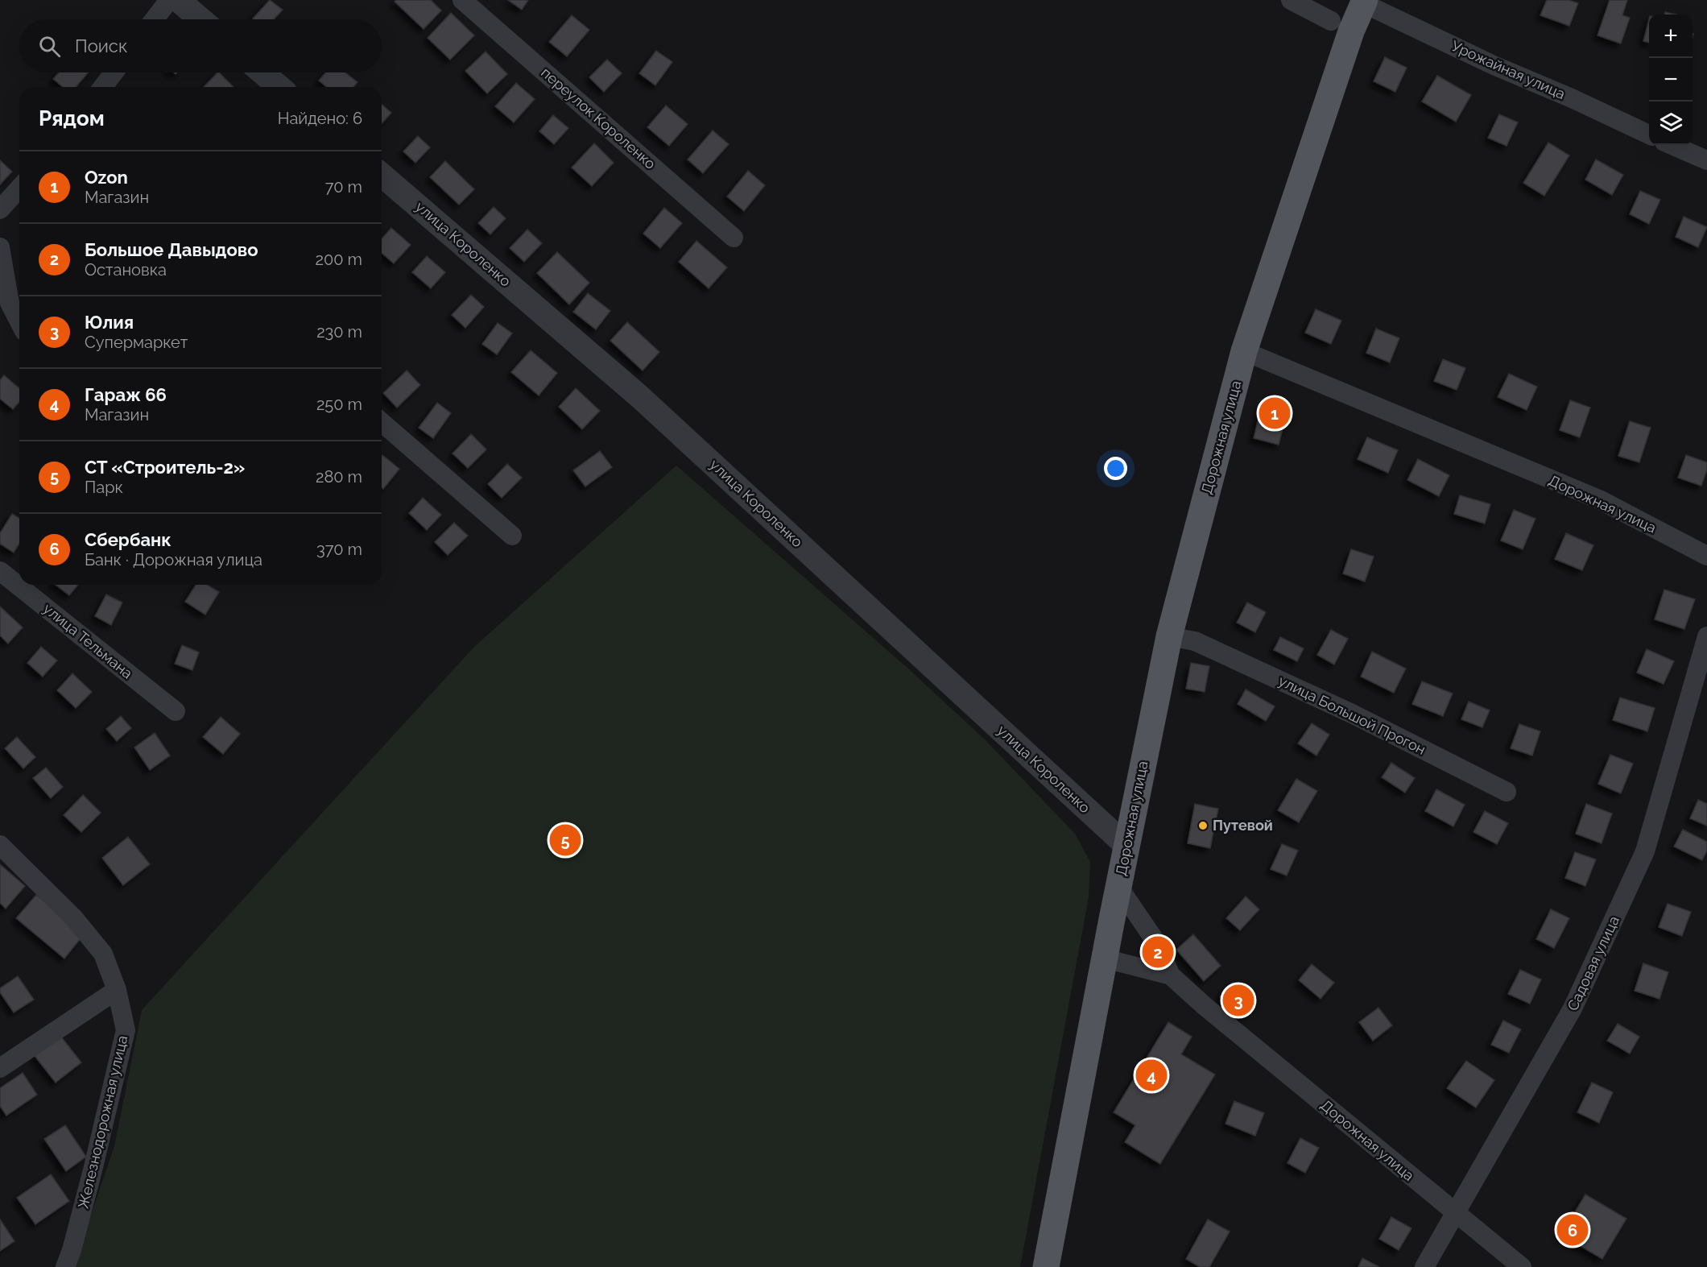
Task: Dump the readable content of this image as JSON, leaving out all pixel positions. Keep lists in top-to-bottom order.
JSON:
{
  "streets": {
    "main road": ["Дорожная улица"],
    "street": [
      "Урожайная улица",
      "переулок Короленко",
      "улица Короленко",
      "улица Тельмана",
      "улица Большой Прогон",
      "Садовая улица",
      "Железнодорожная улица"
    ]
  },
  "crossings": [
    ["Урожайная улица", "Дорожная улица"],
    ["улица Короленко", "Дорожная улица"],
    ["Дорожная улица", "улица Большой Прогон"],
    ["Дорожная улица", "Садовая улица"]
  ],
  "places": ["Путевой"],
  "page": {
    "map_buttons": ["+", "−"],
    "search": "Поиск",
    "heading": ["Рядом", "Найдено: 6"],
    "list": [
      {
        "mark": "1",
        "name": "Ozon",
        "note": "Магазин",
        "value": "70 m"
      },
      {
        "mark": "2",
        "name": "Большое Давыдово",
        "note": "Остановка",
        "value": "200 m"
      },
      {
        "mark": "3",
        "name": "Юлия",
        "note": "Супермаркет",
        "value": "230 m"
      },
      {
        "mark": "4",
        "name": "Гараж 66",
        "note": "Магазин",
        "value": "250 m"
      },
      {
        "mark": "5",
        "name": "СТ «Строитель-2»",
        "note": "Парк",
        "value": "280 m"
      },
      {
        "mark": "6",
        "name": "Сбербанк",
        "note": "Банк · Дорожная улица",
        "value": "370 m"
      }
    ],
    "pins": [
      "1",
      "5",
      "2",
      "3",
      "4",
      "6"
    ]
  }
}
